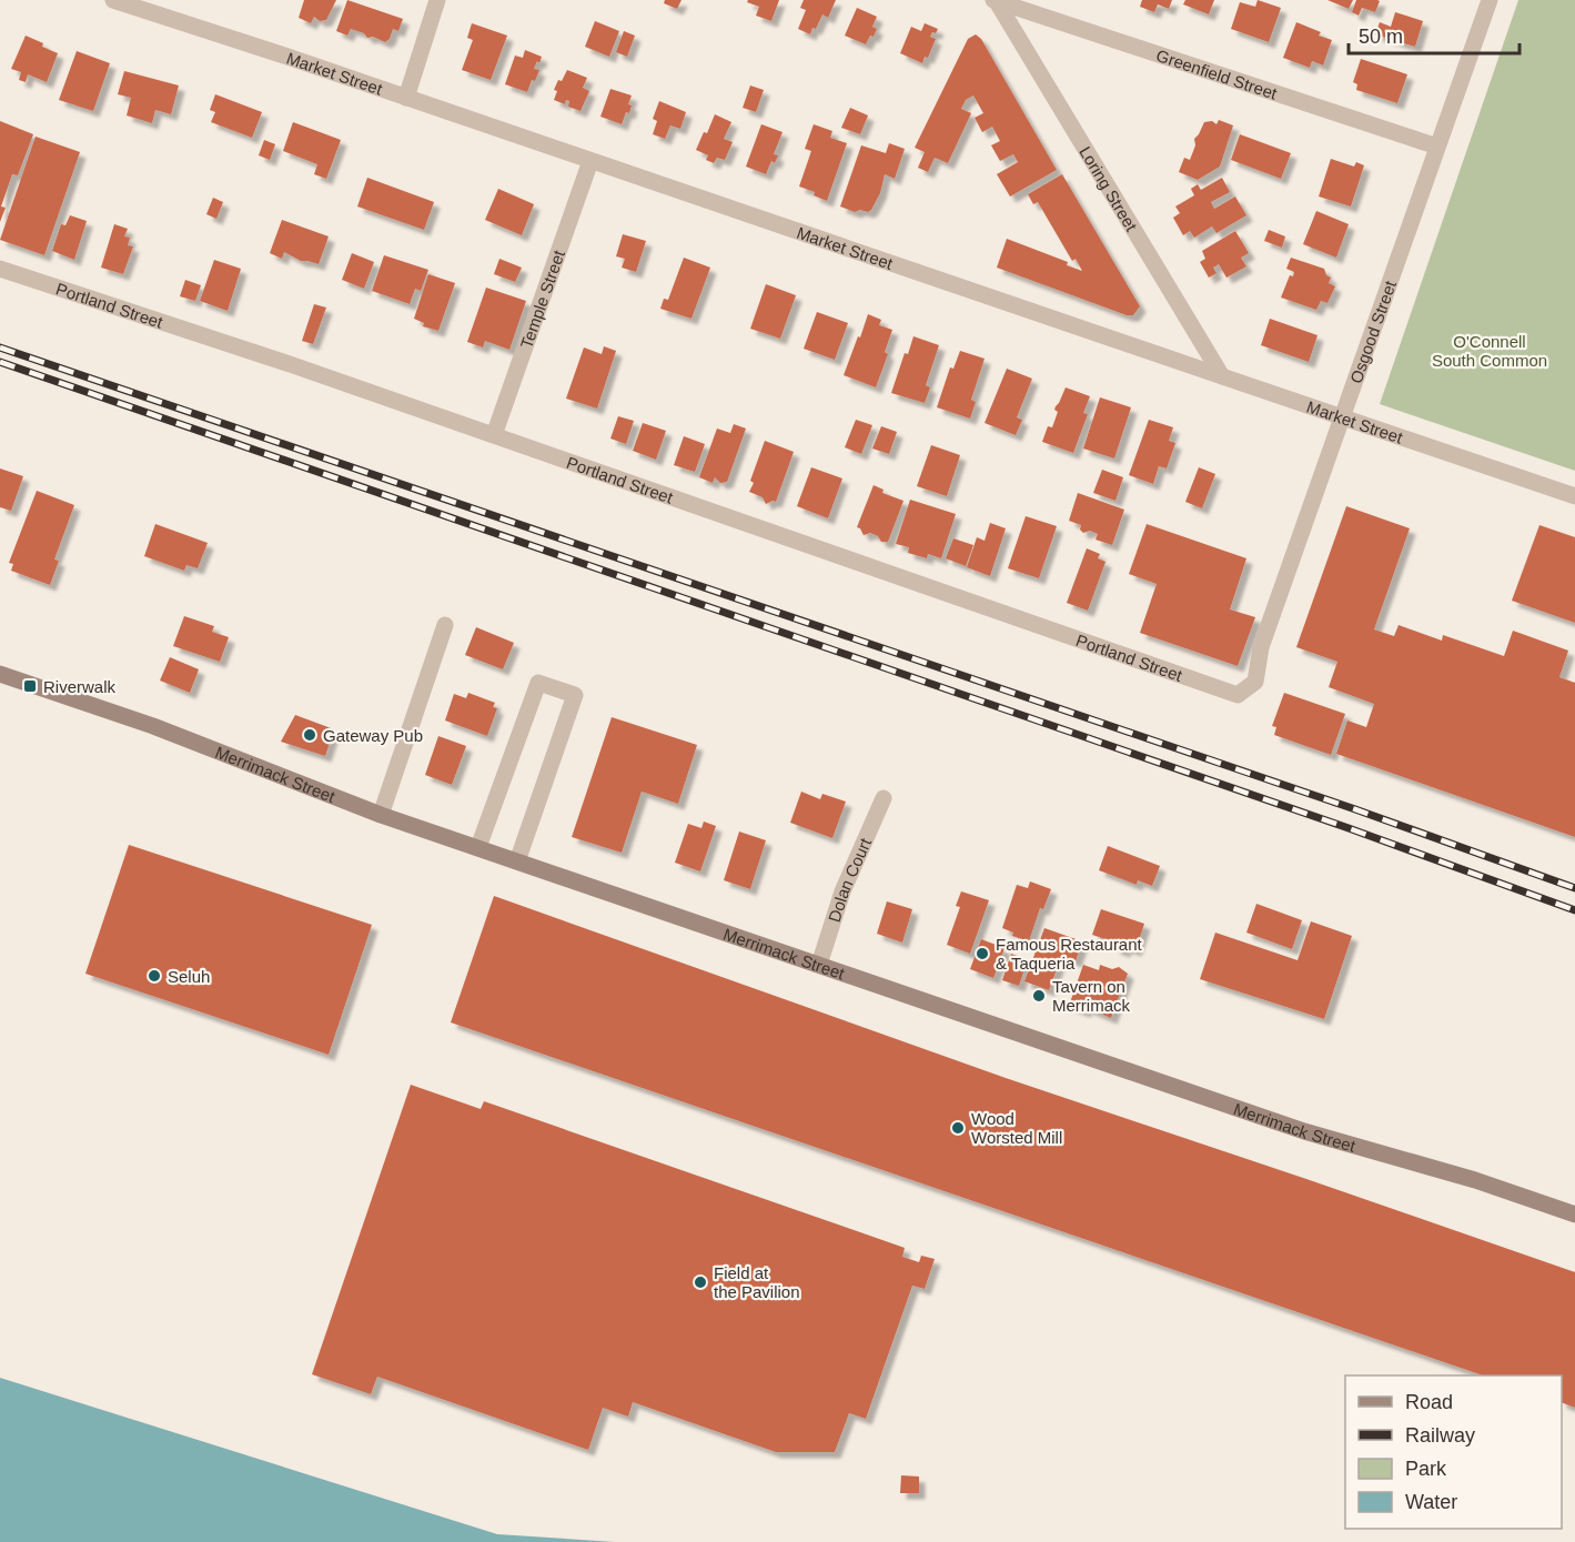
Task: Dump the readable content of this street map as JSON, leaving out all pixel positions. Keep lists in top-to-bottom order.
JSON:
{
  "streets": {
    "main road": ["Merrimack Street"],
    "street": [
      "Market Street",
      "Greenfield Street",
      "Loring Street",
      "Temple Street",
      "Portland Street",
      "Osgood Street",
      "Dolan Court"
    ]
  },
  "crossings": [
    ["Market Street", "Loring Street"],
    ["Market Street", "Temple Street"],
    ["Market Street", "Osgood Street"],
    ["Greenfield Street", "Loring Street"],
    ["Greenfield Street", "Osgood Street"],
    ["Temple Street", "Portland Street"],
    ["Portland Street", "Osgood Street"],
    ["Merrimack Street", "Dolan Court"]
  ],
  "parks": ["O'Connell South Common"],
  "places": {
    "transit": ["Riverwalk"],
    "other": [
      "Gateway Pub",
      "Famous Restaurant & Taqueria",
      "Seluh",
      "Tavern on Merrimack",
      "Wood Worsted Mill",
      "Field at the Pavilion"
    ]
  },
  "legend": [
    "Road",
    "Railway",
    "Park",
    "Water"
  ],
  "scale_bar": "50 m"
}
